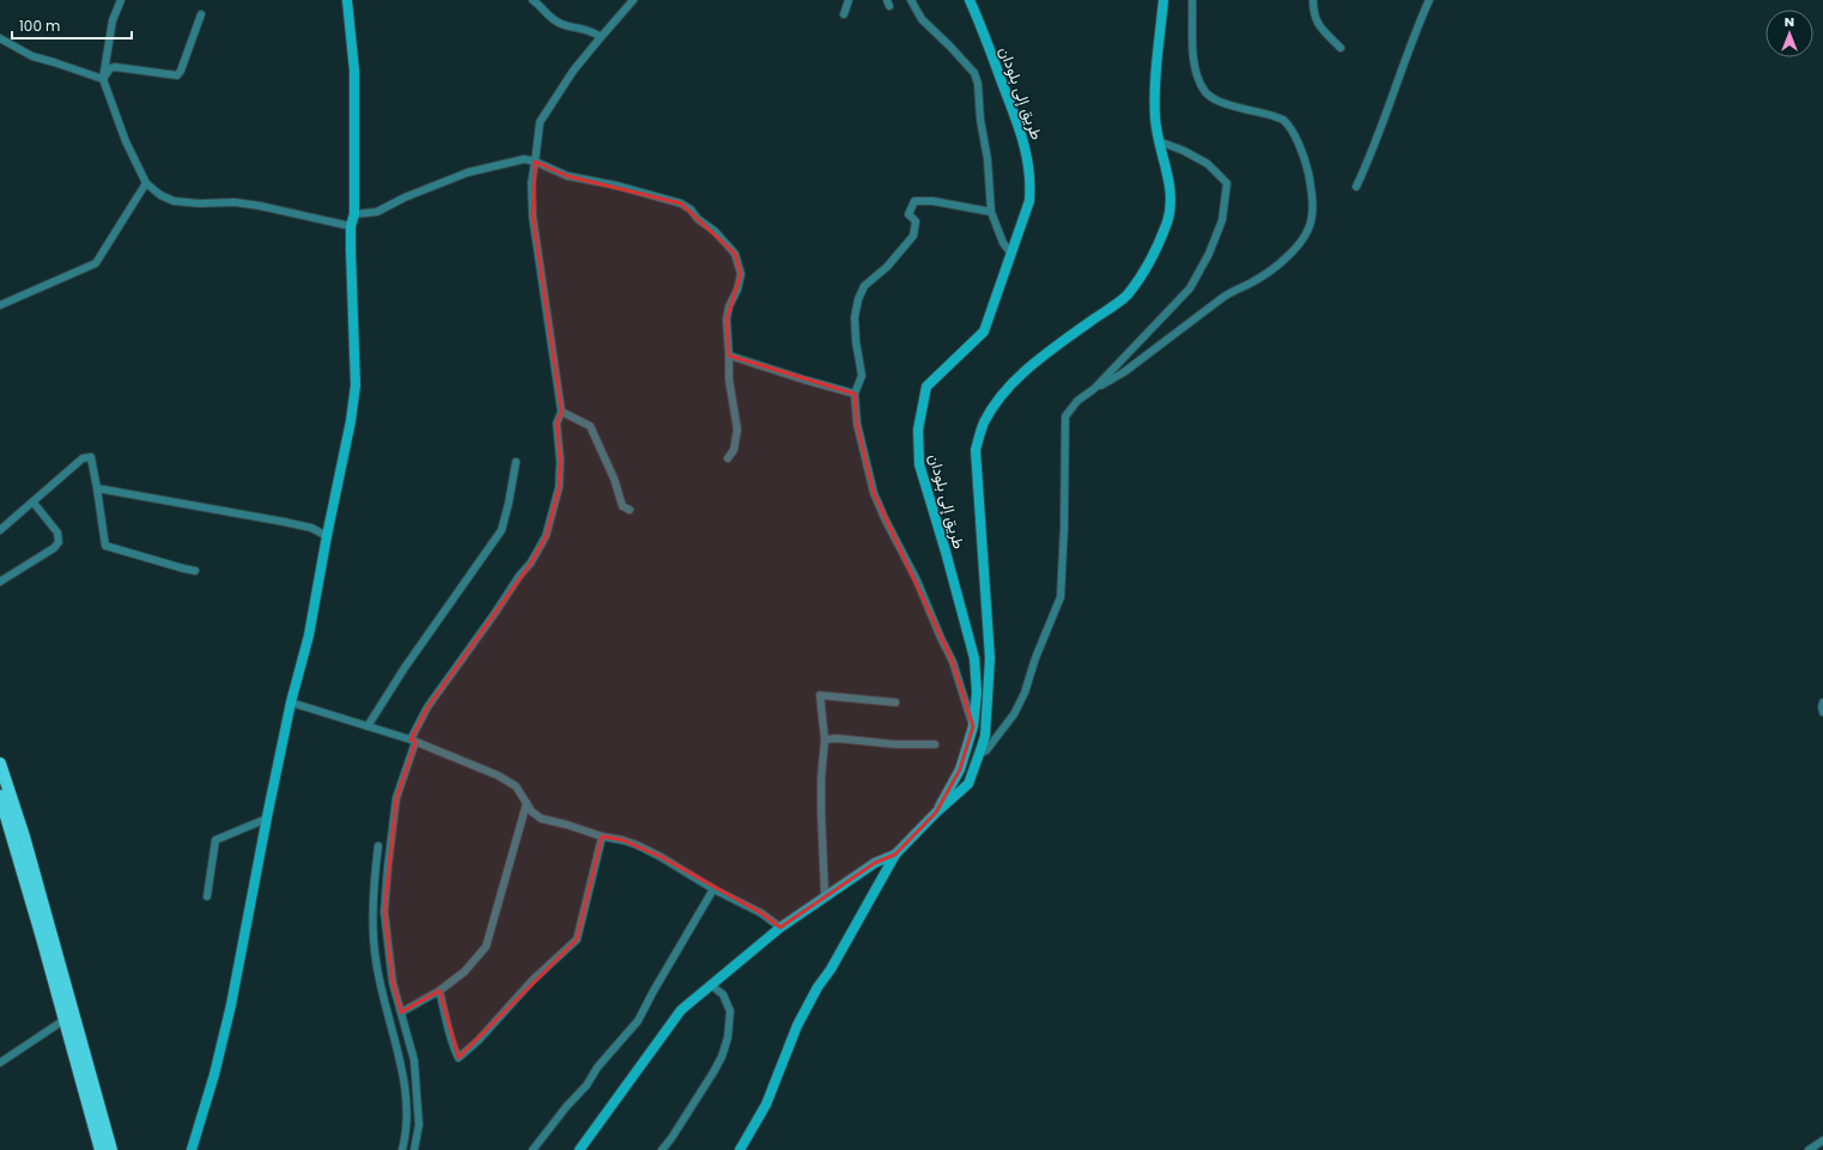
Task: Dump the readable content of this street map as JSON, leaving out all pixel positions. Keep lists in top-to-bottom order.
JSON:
{
  "streets": {
    "main road": ["طريق إلى بلودان"]
  },
  "scale_bar": "100 m",
  "north": "top"
}
